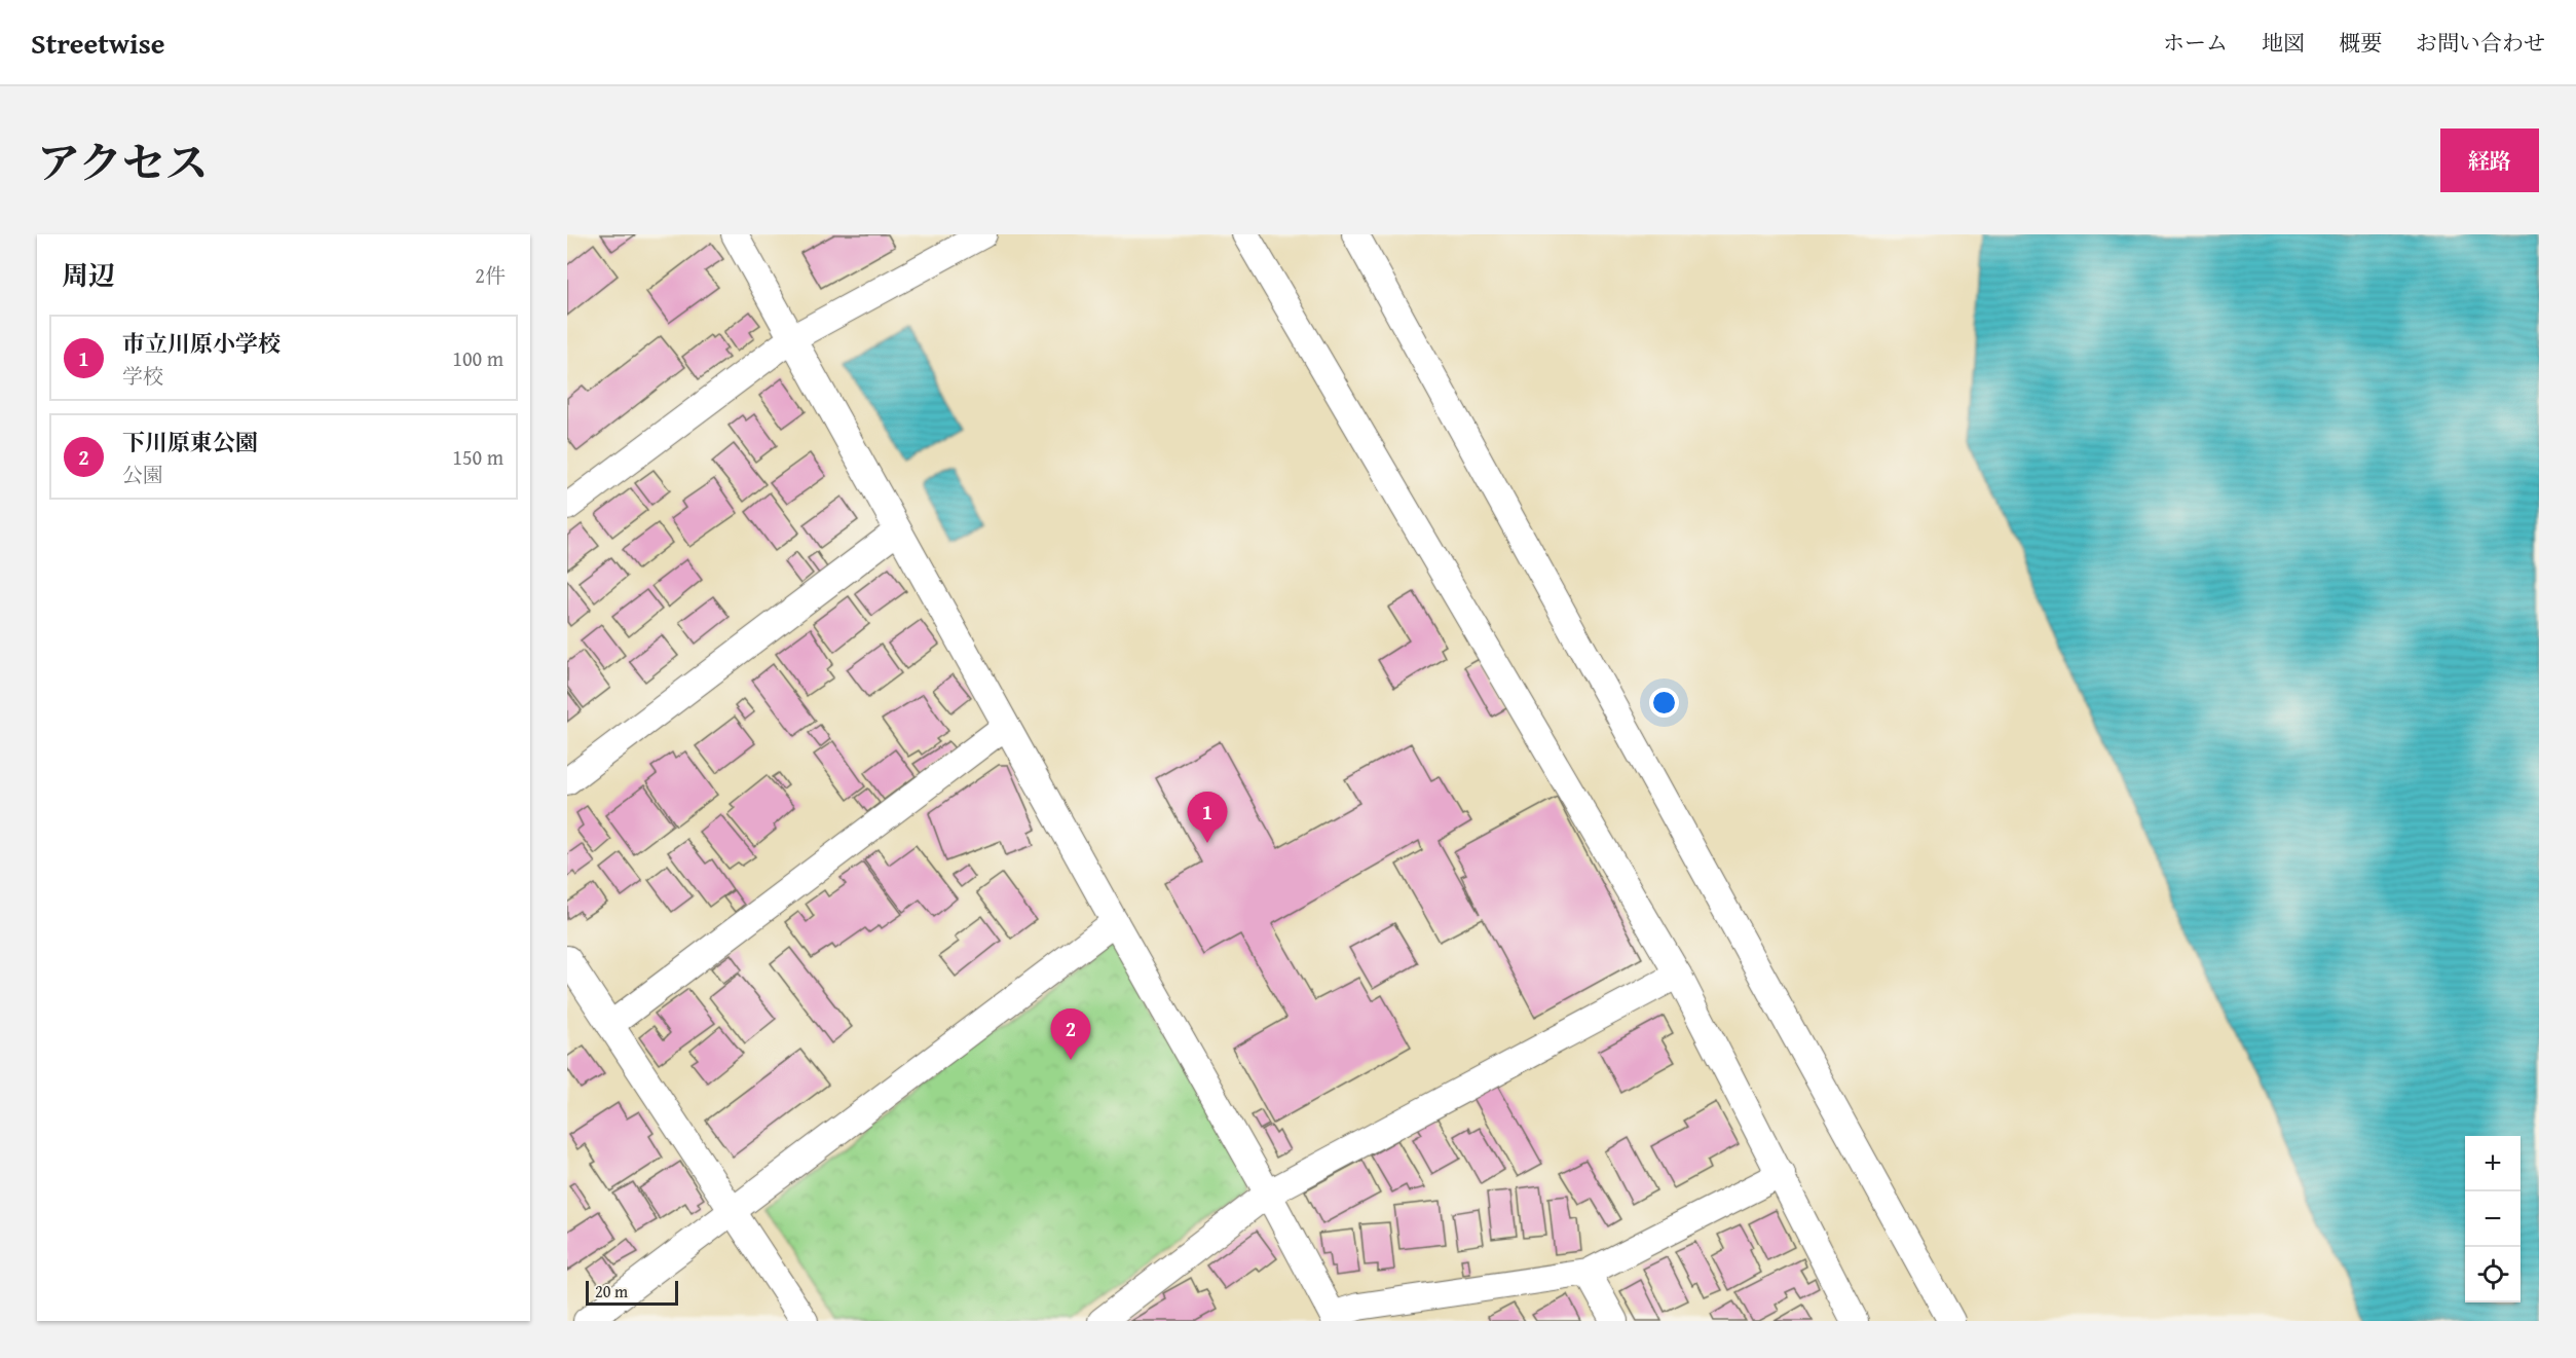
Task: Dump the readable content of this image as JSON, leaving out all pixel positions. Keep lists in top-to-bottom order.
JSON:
{
  "scale_bar": "20 m",
  "page": {
    "header": "Streetwise",
    "nav": [
      "ホーム",
      "地図",
      "概要",
      "お問い合わせ"
    ],
    "title": "アクセス",
    "buttons": "経路",
    "heading": ["周辺", "2件"],
    "list": [
      {
        "mark": "1",
        "name": "市立川原小学校",
        "note": "学校",
        "value": "100 m"
      },
      {
        "mark": "2",
        "name": "下川原東公園",
        "note": "公園",
        "value": "150 m"
      }
    ],
    "pins": ["1", "2"],
    "map_buttons": ["+", "−"],
    "scale": "20 m"
  }
}
